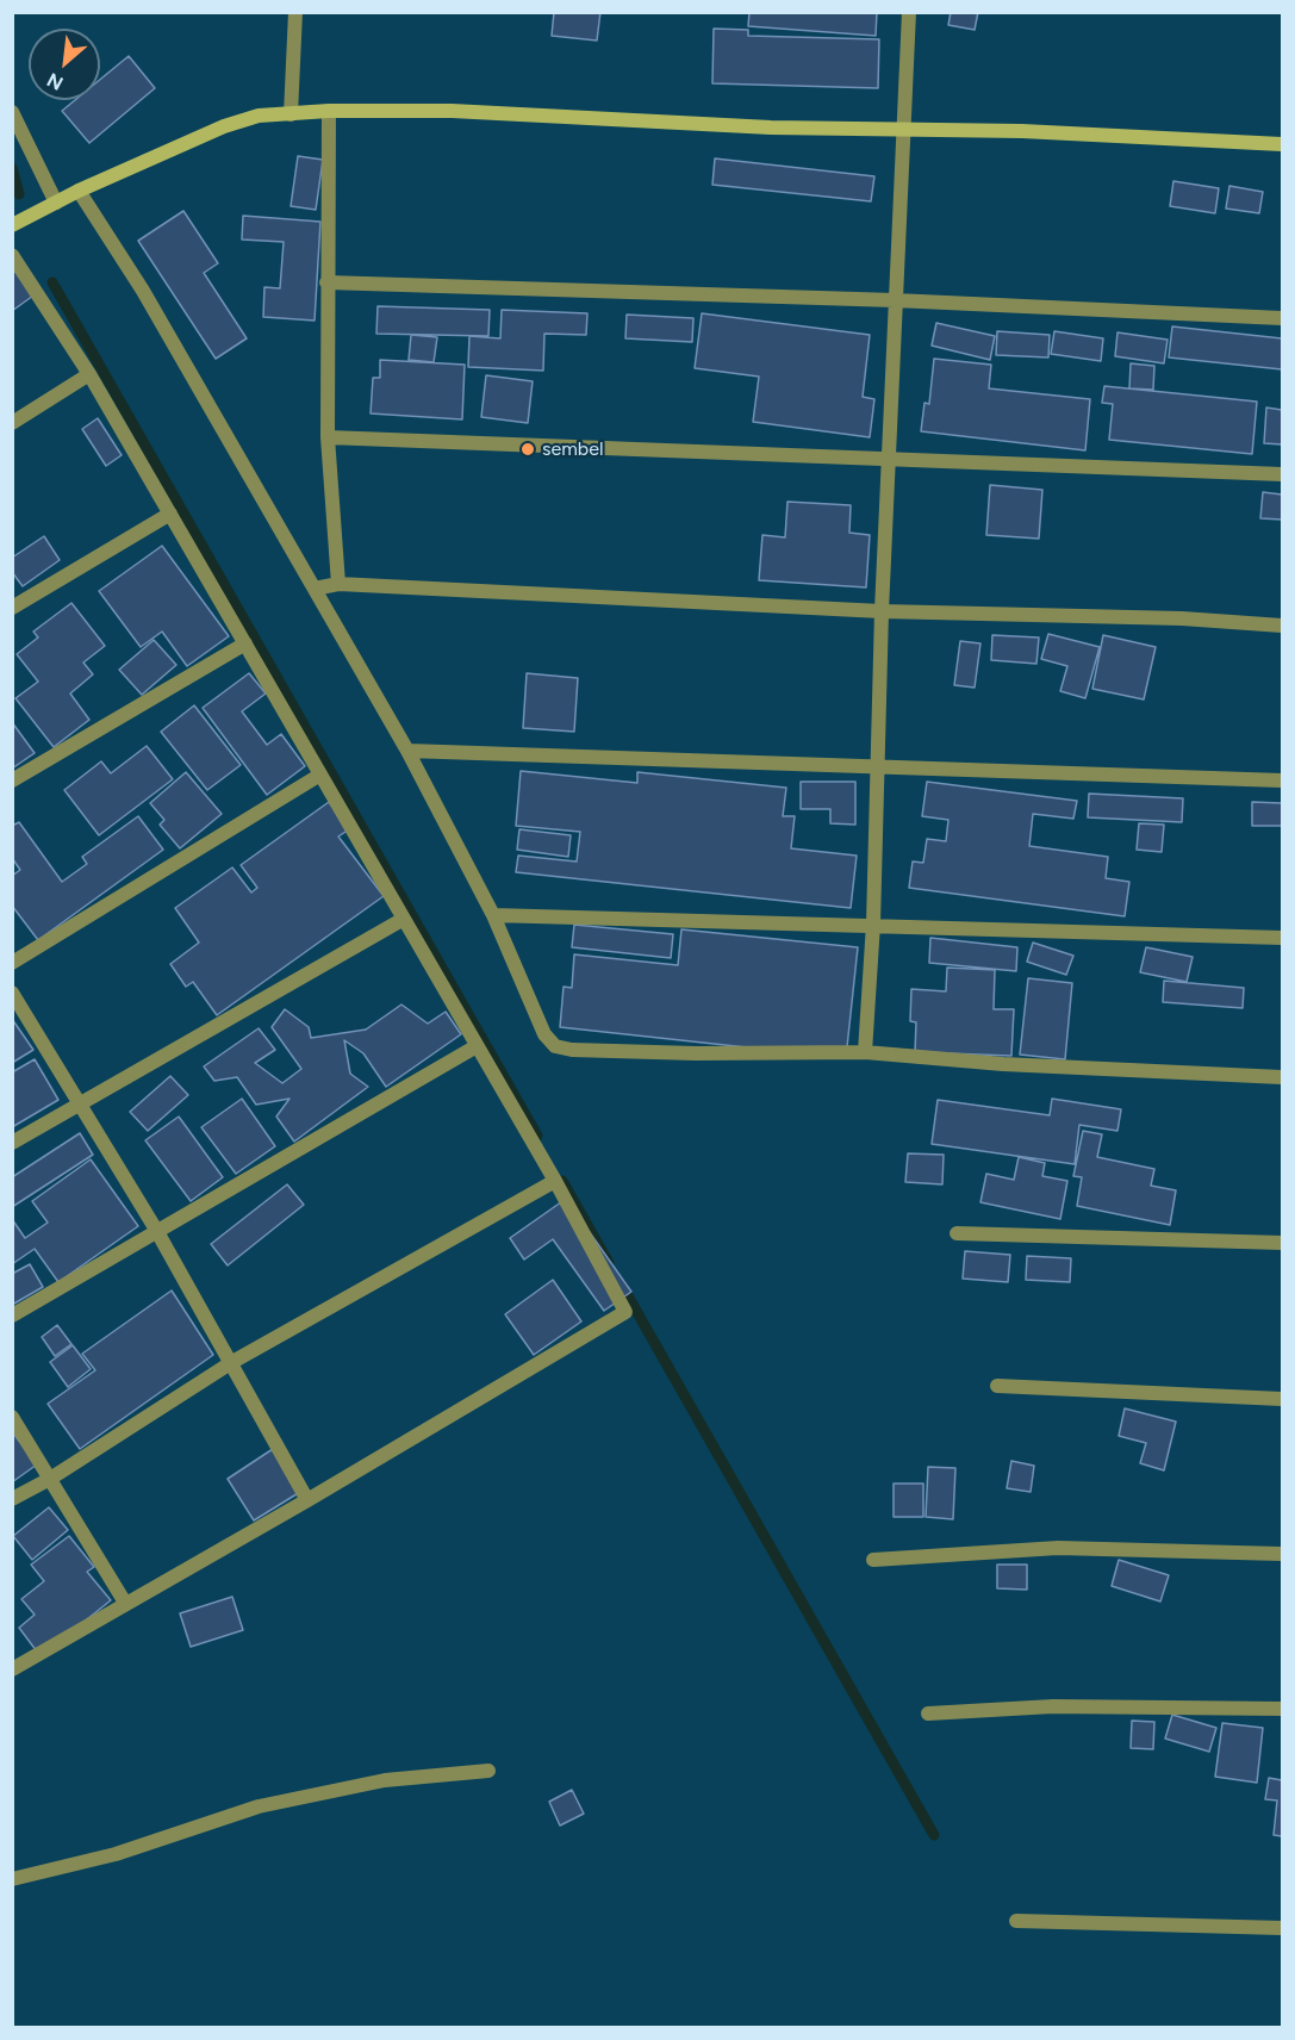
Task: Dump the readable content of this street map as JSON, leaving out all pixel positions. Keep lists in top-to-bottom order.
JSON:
{
  "places": ["sembel"],
  "north": "bottom left"
}
